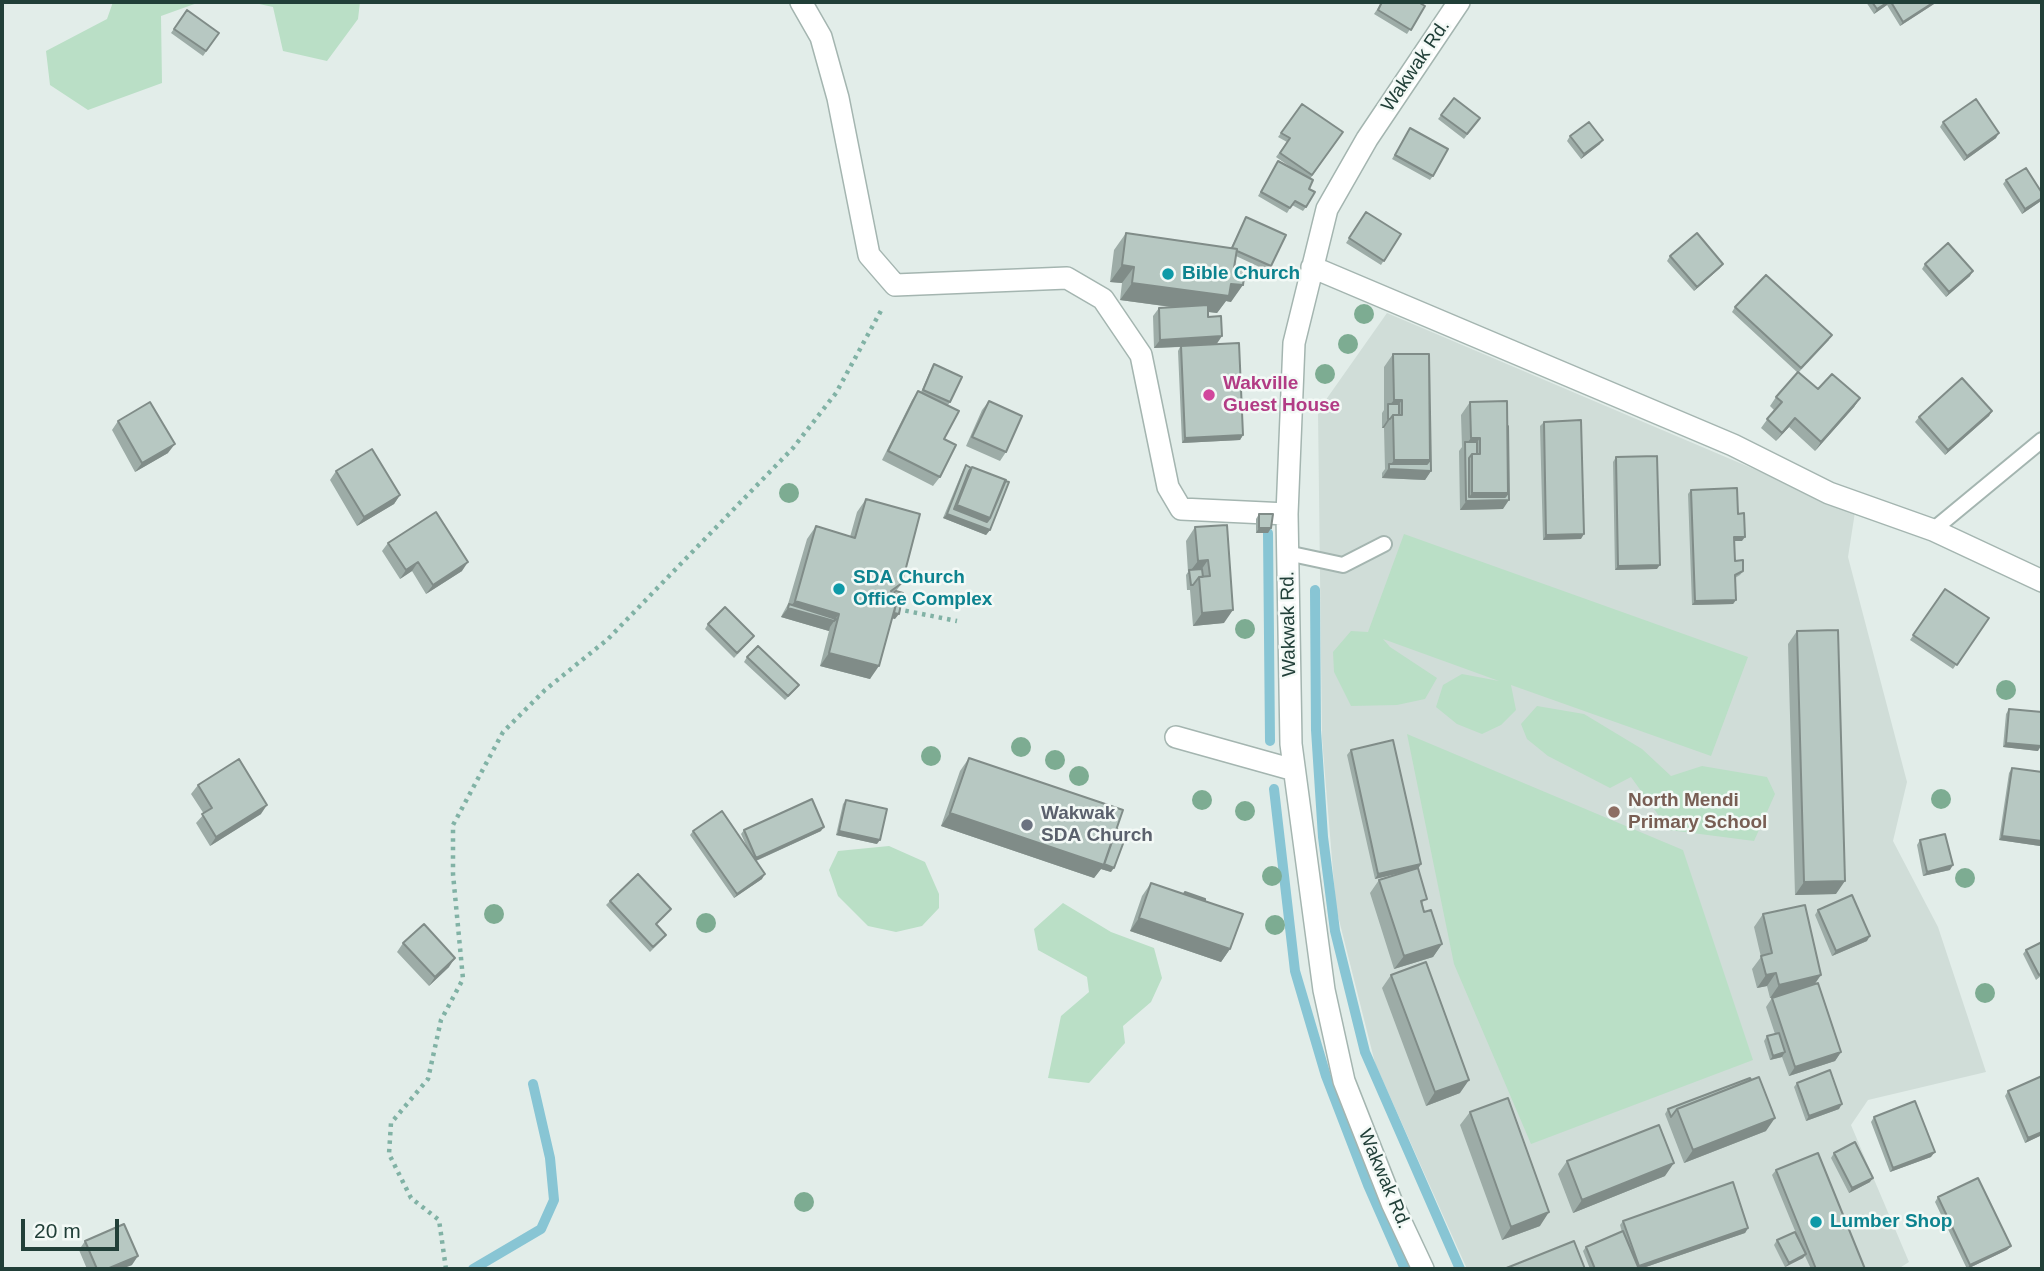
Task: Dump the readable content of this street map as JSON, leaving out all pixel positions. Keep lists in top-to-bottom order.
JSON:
{
  "streets": {
    "street": ["Wakwak Rd."]
  },
  "places": [
    "Bible Church",
    "Wakville Guest House",
    "SDA Church Office Complex",
    "North Mendi Primary School",
    "Wakwak SDA Church",
    "Lumber Shop"
  ],
  "scale_bar": "20 m"
}
